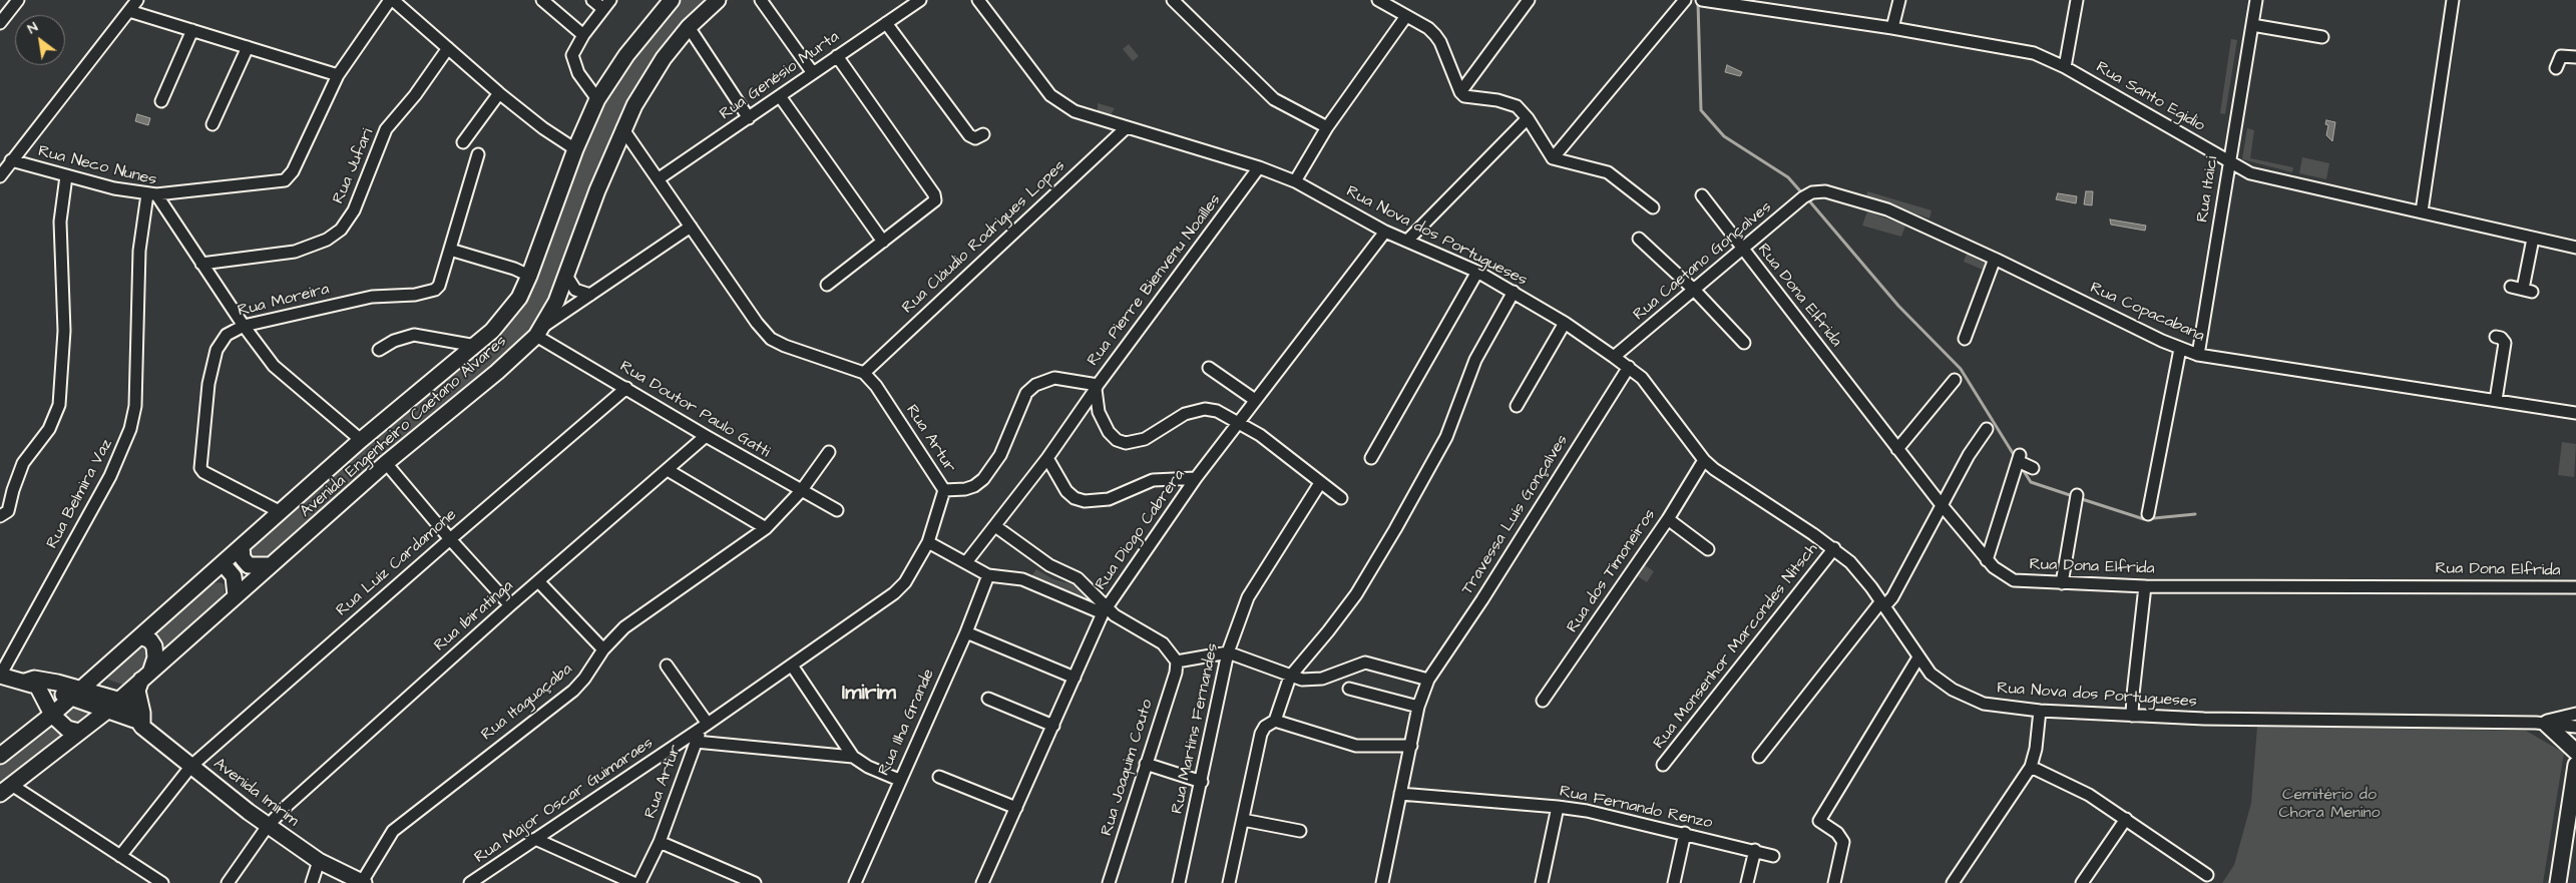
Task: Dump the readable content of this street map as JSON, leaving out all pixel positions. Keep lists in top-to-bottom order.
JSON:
{
  "streets": {
    "main road": ["Avenida Engenheiro Caetano Alvares", "Avenida Imirim"],
    "street": [
      "Rua Genésio Murta",
      "Rua Santo Egidio",
      "Rua Neco Nunes",
      "Rua Jufari",
      "Rua Itaici",
      "Rua Nova dos Portugueses",
      "Rua Cláudio Rodrigues Lopes",
      "Rua Caetano Gonçalves",
      "Rua Pierre Bienvenu Noailles",
      "Rua Dona Elfrida",
      "Rua Moreira",
      "Rua Copacabana",
      "Rua Doutor Paulo Gatti",
      "Rua Artur",
      "Rua Belmira Vaz",
      "Travessa Luís Gonçalves",
      "Rua Diogo Cabrera",
      "Rua Luíz Cardamone",
      "Rua dos Timoneiros",
      "Rua Ibiratinga",
      "Rua Monsenhor Marcondes Nitsch",
      "Rua Itaguaçaba",
      "Rua Ilha Grande",
      "Rua Martins Fernandes",
      "Rua Joaquim Couto",
      "Rua Major Oscar Guimaraes",
      "Rua Fernando Renzo"
    ]
  },
  "crossings": [
    ["Rua Santo Egidio", "Rua Itaici"],
    ["Rua Neco Nunes", "Rua Jufari"],
    ["Rua Neco Nunes", "Rua Moreira"],
    ["Rua Neco Nunes", "Avenida Engenheiro Caetano Alvares"],
    ["Rua Neco Nunes", "Rua Belmira Vaz"],
    ["Rua Itaici", "Rua Copacabana"],
    ["Rua Nova dos Portugueses", "Rua Cláudio Rodrigues Lopes"],
    ["Rua Nova dos Portugueses", "Rua Caetano Gonçalves"],
    ["Rua Nova dos Portugueses", "Rua Pierre Bienvenu Noailles"],
    ["Rua Nova dos Portugueses", "Travessa Luís Gonçalves"],
    ["Rua Nova dos Portugueses", "Rua Diogo Cabrera"],
    ["Rua Nova dos Portugueses", "Rua dos Timoneiros"],
    ["Rua Nova dos Portugueses", "Rua Monsenhor Marcondes Nitsch"],
    ["Rua Cláudio Rodrigues Lopes", "Rua Artur"],
    ["Rua Caetano Gonçalves", "Rua Dona Elfrida"],
    ["Rua Caetano Gonçalves", "Rua Copacabana"],
    ["Rua Pierre Bienvenu Noailles", "Rua Artur"],
    ["Rua Moreira", "Avenida Engenheiro Caetano Alvares"],
    ["Rua Doutor Paulo Gatti", "Avenida Engenheiro Caetano Alvares"],
    ["Rua Doutor Paulo Gatti", "Rua Luíz Cardamone"],
    ["Rua Doutor Paulo Gatti", "Rua Ibiratinga"],
    ["Rua Doutor Paulo Gatti", "Rua Itaguaçaba"],
    ["Avenida Engenheiro Caetano Alvares", "Avenida Imirim"],
    ["Rua Artur", "Rua Major Oscar Guimaraes"],
    ["Rua Belmira Vaz", "Avenida Imirim"],
    ["Travessa Luís Gonçalves", "Rua Fernando Renzo"],
    ["Rua Luíz Cardamone", "Avenida Imirim"],
    ["Rua Ibiratinga", "Avenida Imirim"],
    ["Rua Itaguaçaba", "Avenida Imirim"]
  ],
  "districts": ["Imirim"],
  "parks": ["Cemitério do Chora Menino"],
  "north": "top left"
}
